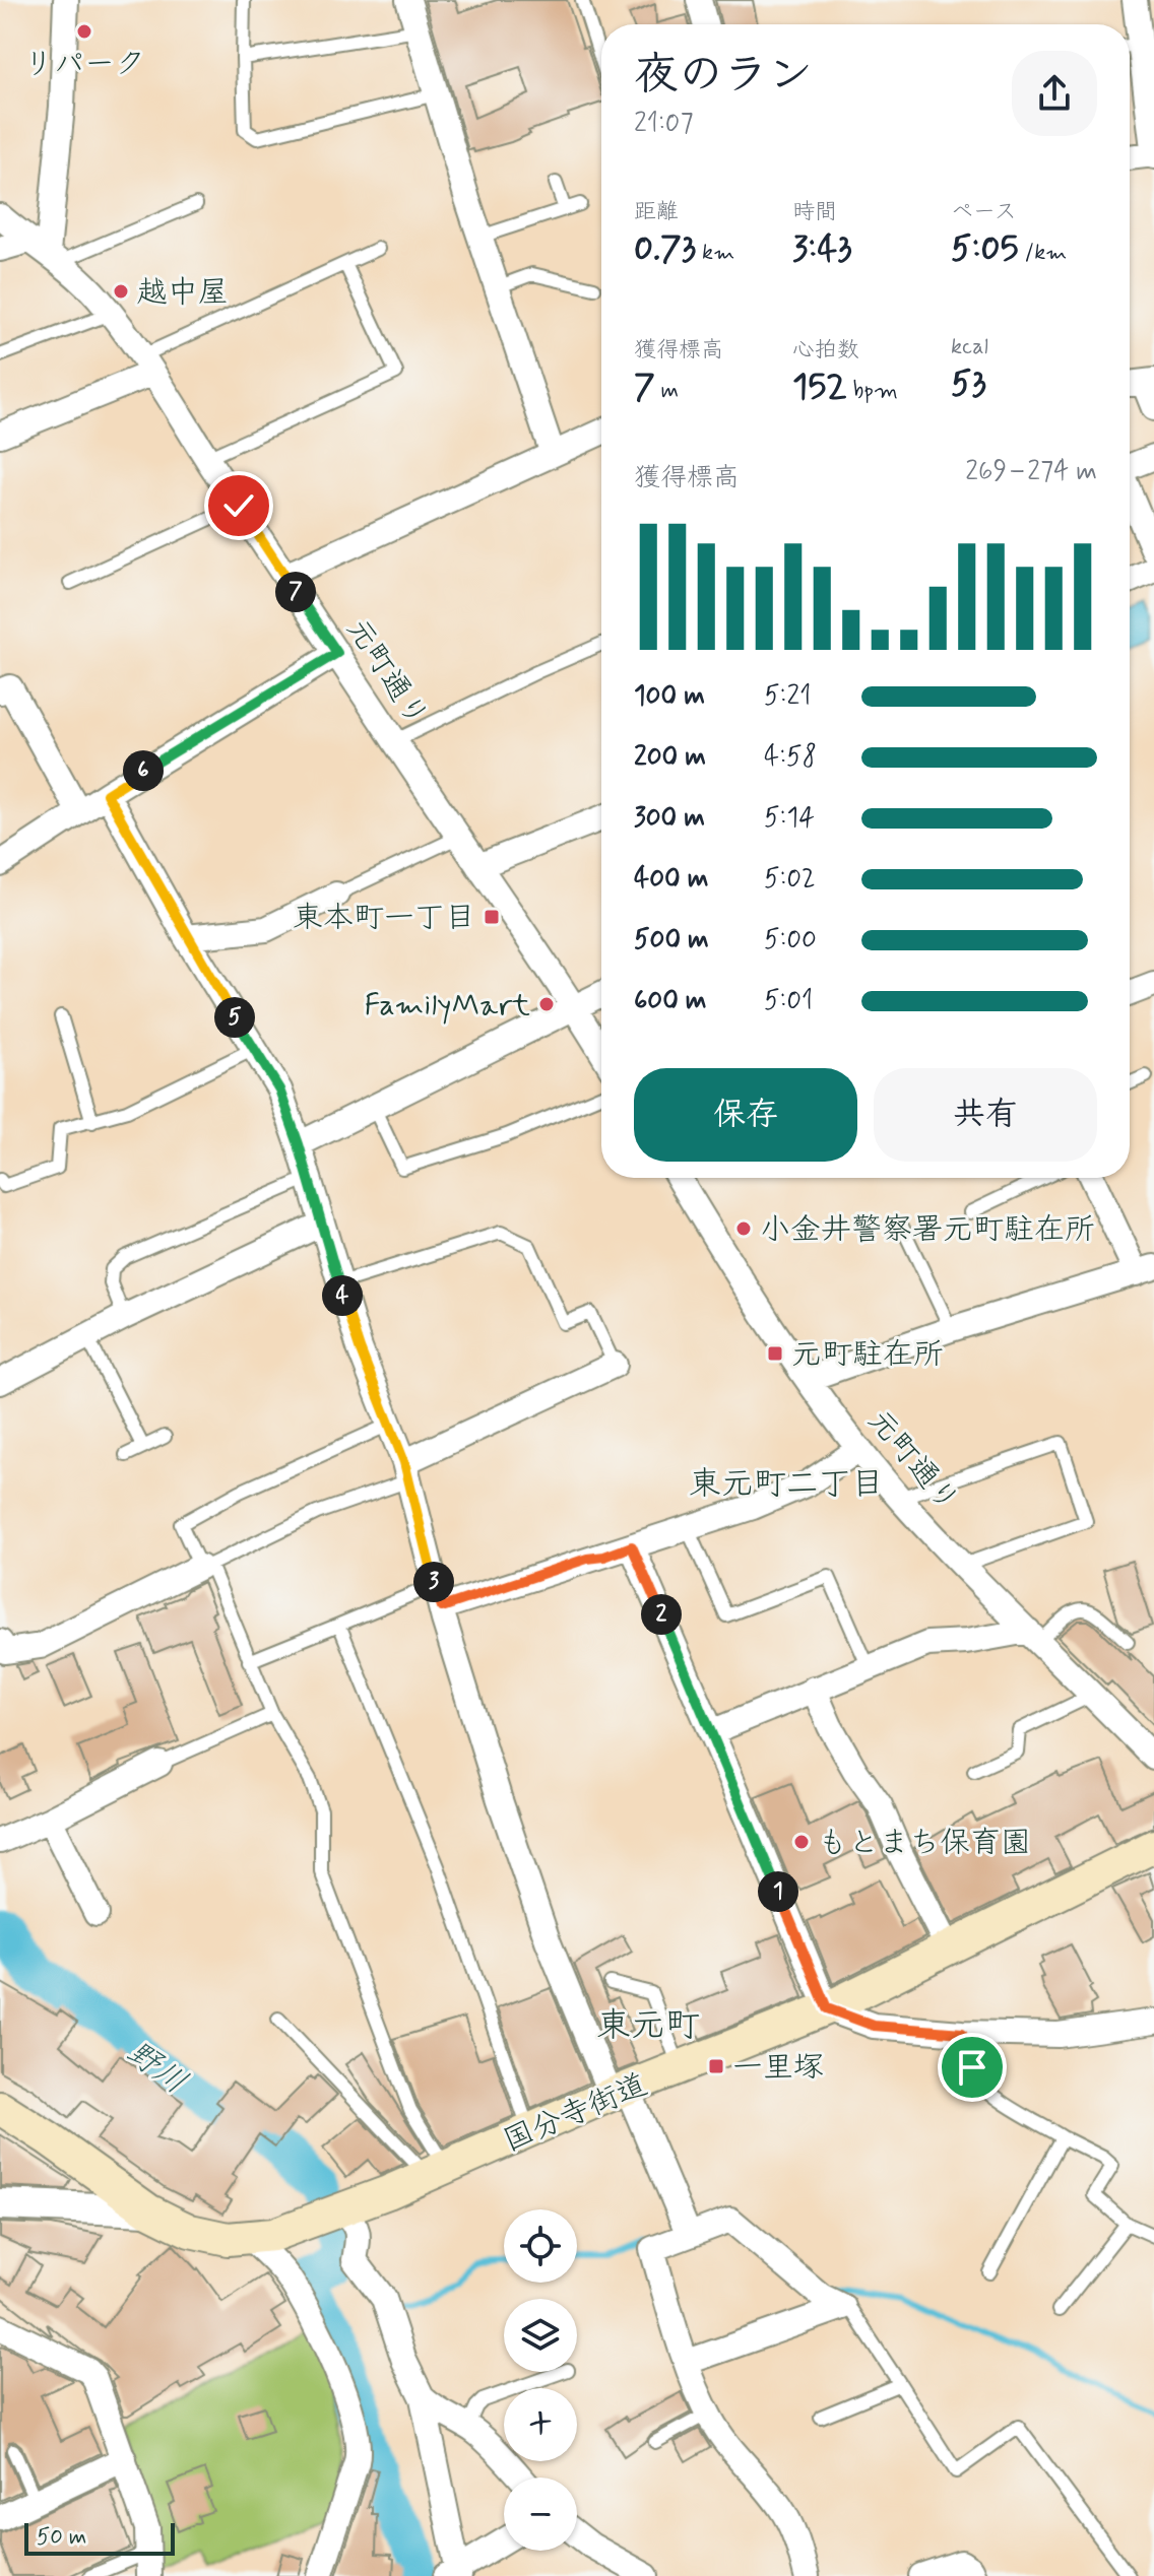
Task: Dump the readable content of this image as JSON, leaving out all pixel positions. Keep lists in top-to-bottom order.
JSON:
{
  "streets": {
    "main road": ["国分寺街道"],
    "street": ["元町通り"]
  },
  "districts": ["東元町二丁目", "東元町"],
  "water": ["野川"],
  "places": {
    "other": [
      "リパーク",
      "越中屋",
      "FamilyMart",
      "小金井警察署元町駐在所",
      "もとまち保育園"
    ],
    "transit": ["東本町一丁目", "元町駐在所", "一里塚"]
  },
  "scale_bar": "50 m",
  "page": {
    "heading": ["夜のラン", "21:07"],
    "stats": [
      ["距離", "0.73 km"],
      ["時間", "3:43"],
      ["ペース", "5:05 /km"],
      ["獲得標高", "7 m"],
      ["心拍数", "152 bpm"],
      ["kcal", "53"]
    ],
    "chart": ["獲得標高", "269–274 m"],
    "pins": [
      "7",
      "6",
      "5",
      "4",
      "3",
      "2",
      "1"
    ],
    "list": [
      {
        "name": "100 m",
        "note": "5:21"
      },
      {
        "name": "200 m",
        "note": "4:58"
      },
      {
        "name": "300 m",
        "note": "5:14"
      },
      {
        "name": "400 m",
        "note": "5:02"
      },
      {
        "name": "500 m",
        "note": "5:00"
      },
      {
        "name": "600 m",
        "note": "5:01"
      }
    ],
    "buttons": ["保存", "共有"],
    "map_buttons": ["+", "−"],
    "scale": "50 m"
  }
}
